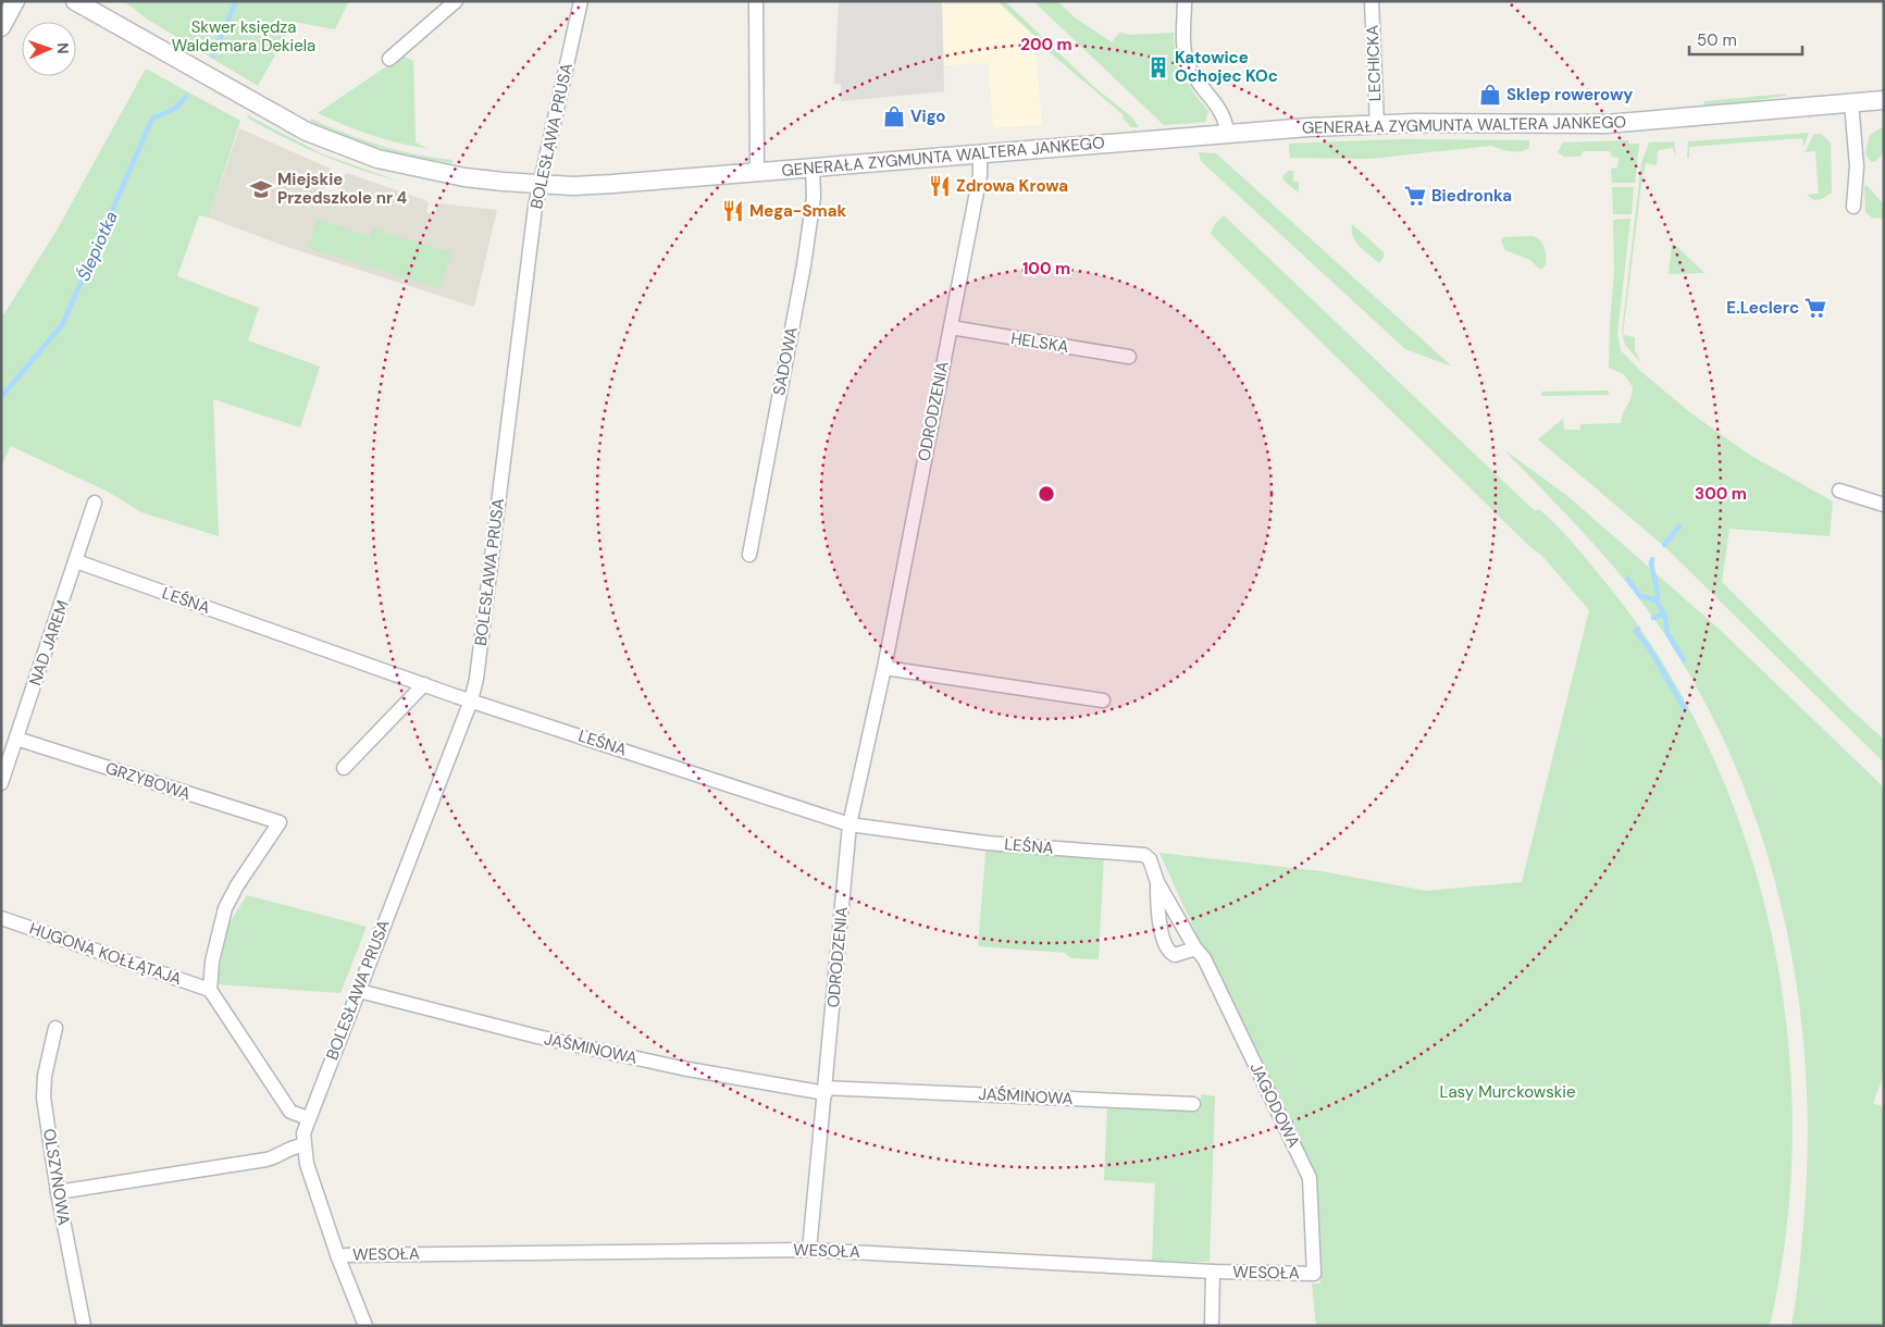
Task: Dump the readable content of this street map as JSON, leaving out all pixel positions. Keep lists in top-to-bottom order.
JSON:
{
  "streets": {
    "street": [
      "LECHICKA",
      "GENERAŁA ZYGMUNTA WALTERA JANKEGO",
      "BOLESŁAWA PRUSA",
      "HELSKA",
      "SADOWA",
      "ODRODZENIA",
      "LEŚNA",
      "NAD JAREM",
      "GRZYBOWA",
      "HUGONA KOŁŁĄTAJA",
      "JAŚMINOWA",
      "JAGODOWA",
      "OLSZYNOWA",
      "WESOŁA"
    ]
  },
  "crossings": [
    ["LECHICKA", "GENERAŁA ZYGMUNTA WALTERA JANKEGO"],
    ["GENERAŁA ZYGMUNTA WALTERA JANKEGO", "BOLESŁAWA PRUSA"],
    ["GENERAŁA ZYGMUNTA WALTERA JANKEGO", "SADOWA"],
    ["GENERAŁA ZYGMUNTA WALTERA JANKEGO", "ODRODZENIA"],
    ["BOLESŁAWA PRUSA", "LEŚNA"],
    ["BOLESŁAWA PRUSA", "JAŚMINOWA"],
    ["BOLESŁAWA PRUSA", "WESOŁA"],
    ["HELSKA", "ODRODZENIA"],
    ["ODRODZENIA", "LEŚNA"],
    ["ODRODZENIA", "JAŚMINOWA"],
    ["ODRODZENIA", "WESOŁA"],
    ["LEŚNA", "NAD JAREM"],
    ["LEŚNA", "JAGODOWA"],
    ["NAD JAREM", "GRZYBOWA"],
    ["GRZYBOWA", "HUGONA KOŁŁĄTAJA"],
    ["JAGODOWA", "WESOŁA"]
  ],
  "water": ["Ślepiotka"],
  "parks": ["Skwer księdza Waldemara Dekiela", "Lasy Murckowskie"],
  "places": {
    "building": ["Katowice Ochojec KOc"],
    "shop": ["Sklep rowerowy", "Vigo"],
    "restaurant": ["Zdrowa Krowa", "Mega-Smak"],
    "school or university": ["Miejskie Przedszkole nr 4"],
    "supermarket": ["Biedronka", "E.Leclerc"]
  },
  "scale_bar": "50 m",
  "north": "right",
  "rings": ["200 m", "100 m", "300 m"]
}
